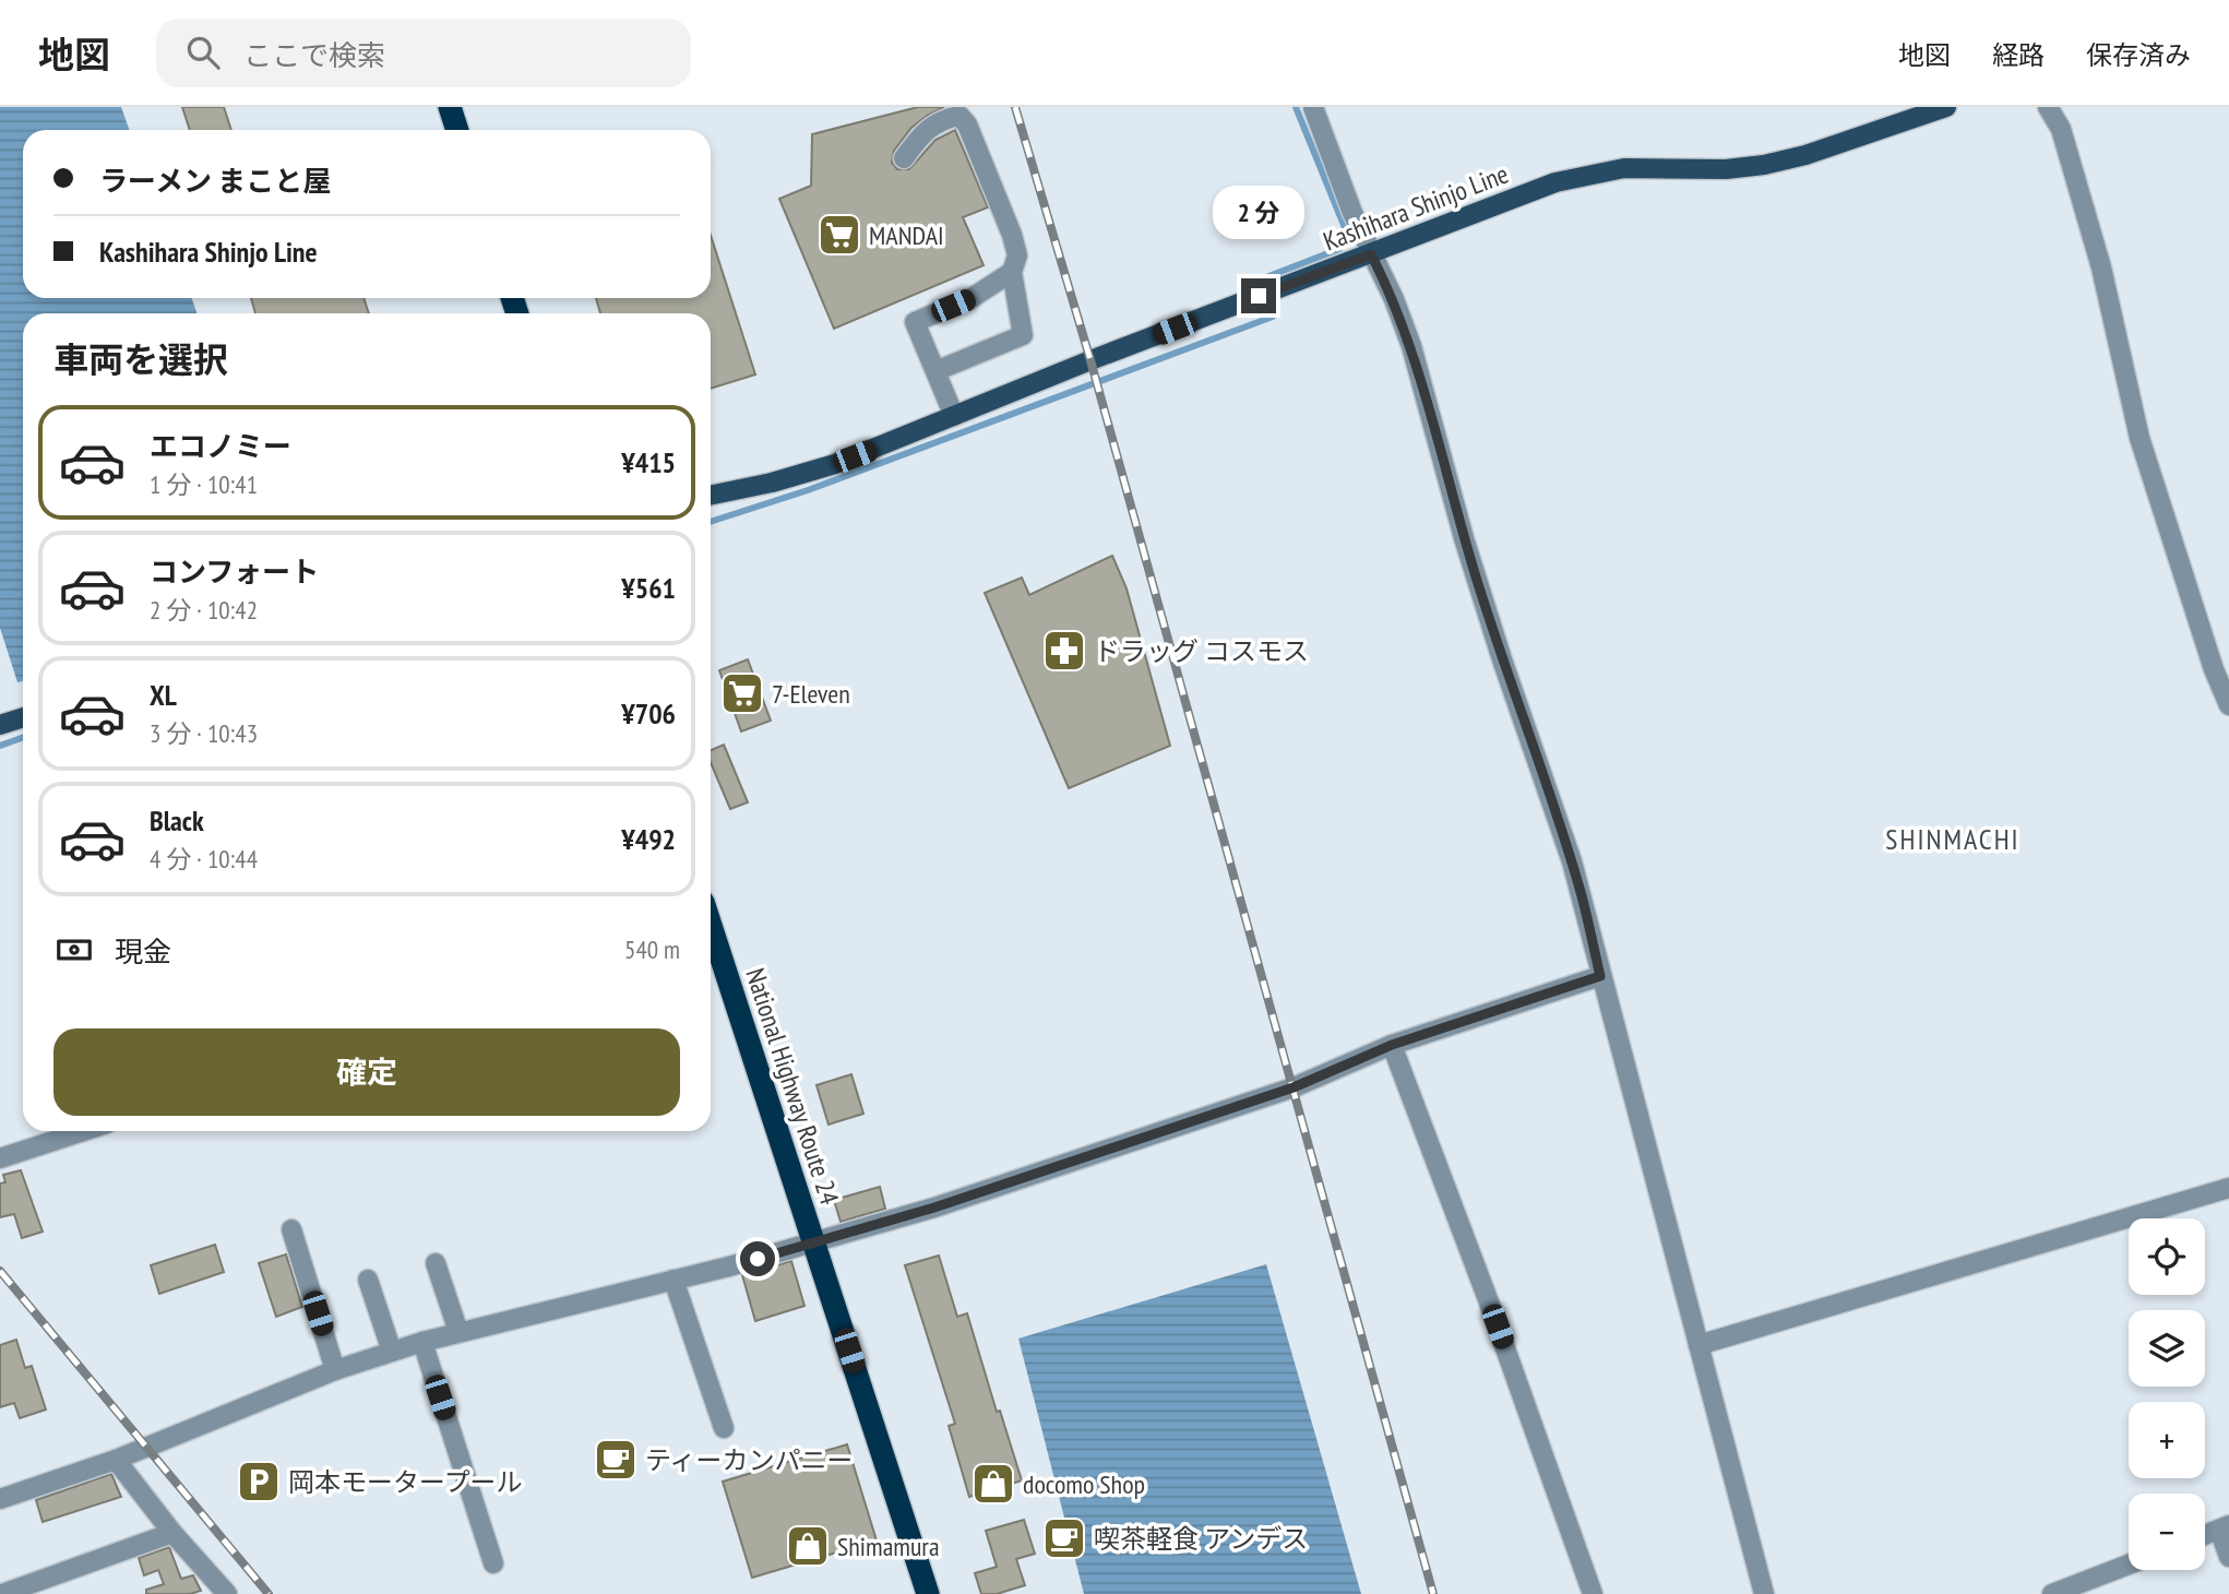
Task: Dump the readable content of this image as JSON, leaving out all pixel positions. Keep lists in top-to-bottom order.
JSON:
{
  "streets": {
    "highway": ["National Highway Route 24"],
    "main road": ["Kashihara Shinjo Line"]
  },
  "districts": ["SHINMACHI"],
  "places": {
    "supermarket": ["MANDAI", "7-Eleven"],
    "pharmacy": ["ドラッグ コスモス"],
    "cafe": ["ティーカンパニー", "喫茶軽食 アンデス"],
    "parking": ["岡本モータープール"],
    "shop": ["docomo Shop", "Shimamura"]
  },
  "page": {
    "header": "地図",
    "search": "ここで検索",
    "nav": ["地図", "経路", "保存済み"],
    "banner": ["ラーメン まこと屋", "Kashihara Shinjo Line"],
    "bubble": "2 分",
    "heading": "車両を選択",
    "list": [
      {
        "name": "エコノミー",
        "note": "1 分 · 10:41",
        "value": "¥415"
      },
      {
        "name": "コンフォート",
        "note": "2 分 · 10:42",
        "value": "¥561"
      },
      {
        "name": "XL",
        "note": "3 分 · 10:43",
        "value": "¥706"
      },
      {
        "name": "Black",
        "note": "4 分 · 10:44",
        "value": "¥492"
      }
    ],
    "pay": ["現金", "540 m"],
    "buttons": "確定",
    "map_buttons": ["+", "−"]
  }
}
